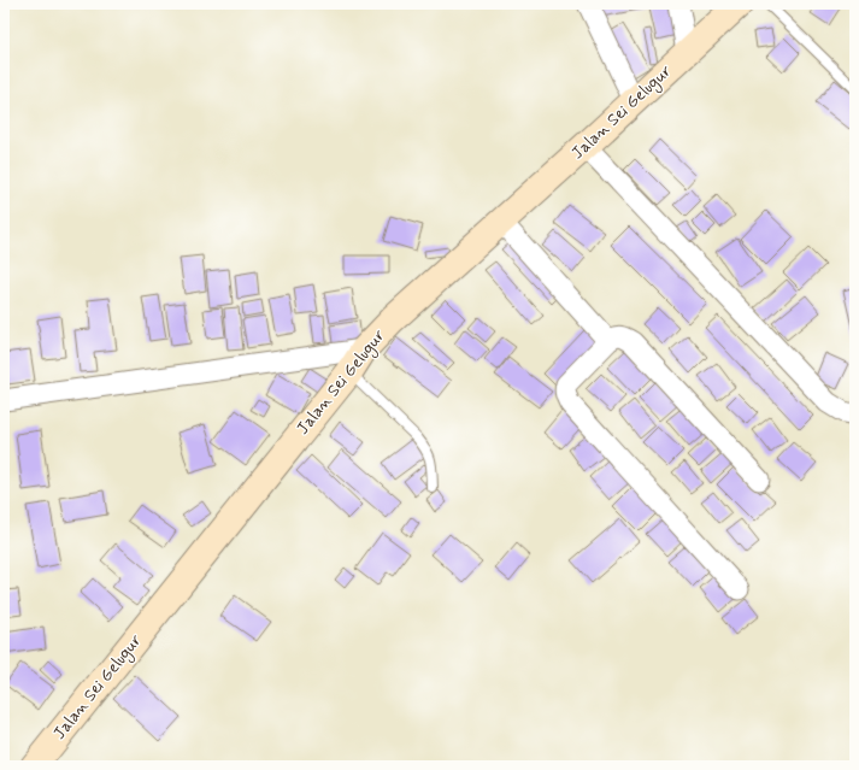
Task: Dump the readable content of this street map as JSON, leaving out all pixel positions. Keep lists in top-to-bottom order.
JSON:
{
  "streets": {
    "main road": ["Jalan Sei Gelugur"]
  }
}
